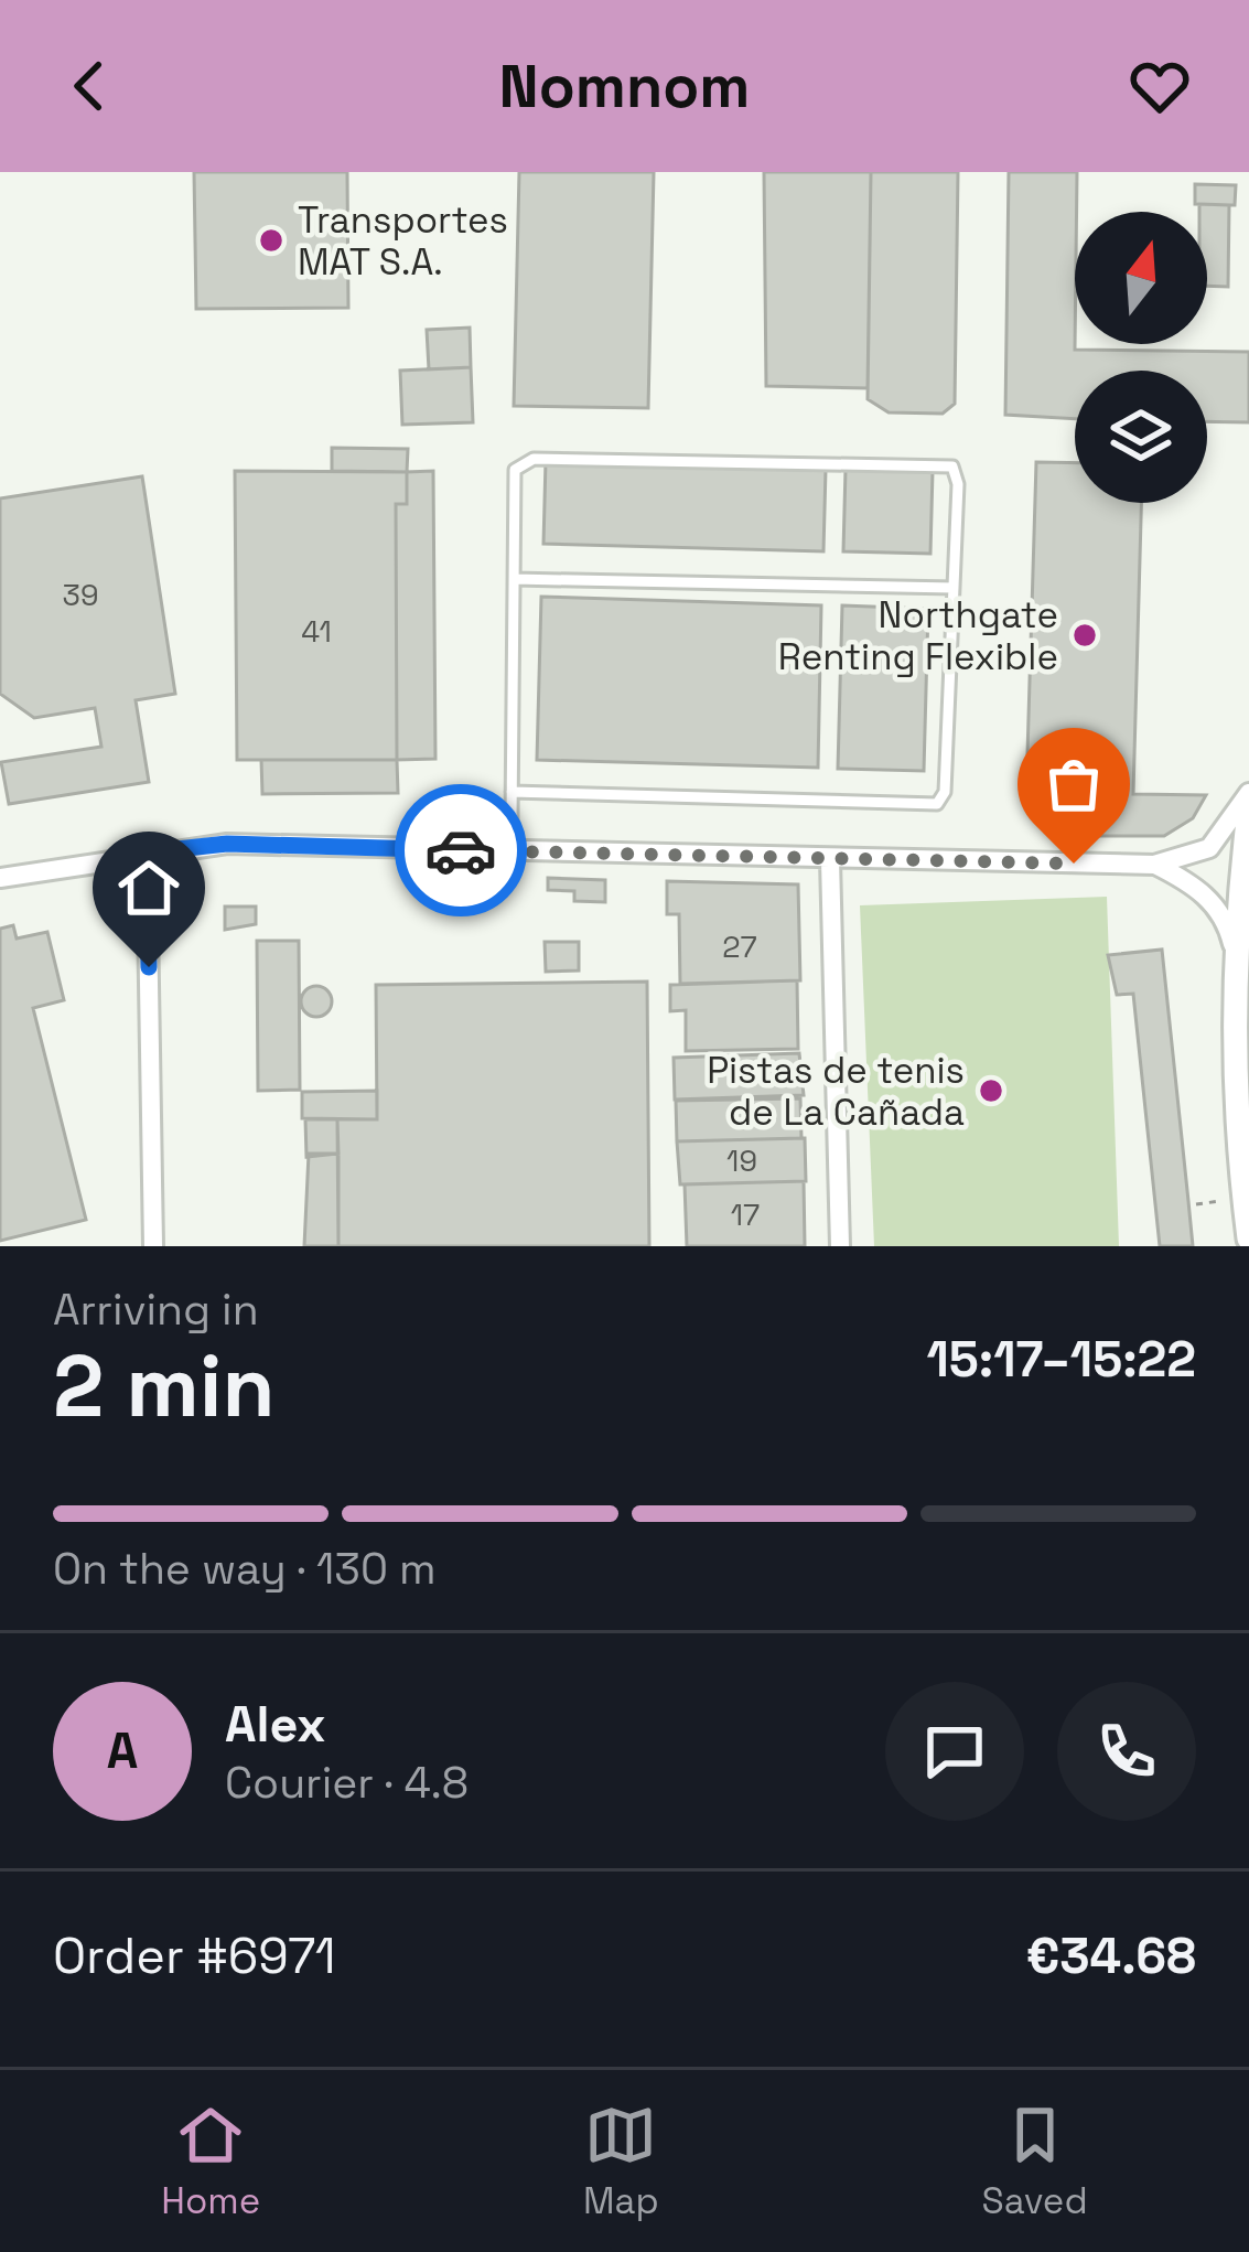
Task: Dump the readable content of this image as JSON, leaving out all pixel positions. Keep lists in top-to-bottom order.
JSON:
{
  "places": ["Transportes MAT S.A.", "Northgate Renting Flexible", "Pistas de tenis de La Cañada"],
  "house_numbers": [
    "39",
    "41",
    "27",
    "19",
    "17"
  ],
  "north": "top",
  "page": {
    "header": "Nomnom",
    "heading": ["2 min", "Arriving in", "15:17–15:22"],
    "panel": [
      "Alex",
      "Courier · 4.8",
      "Order #6971",
      "€34.68"
    ],
    "bar": "On the way · 130 m",
    "round": "A",
    "tabs": ["Home", "Map", "Saved"]
  }
}
